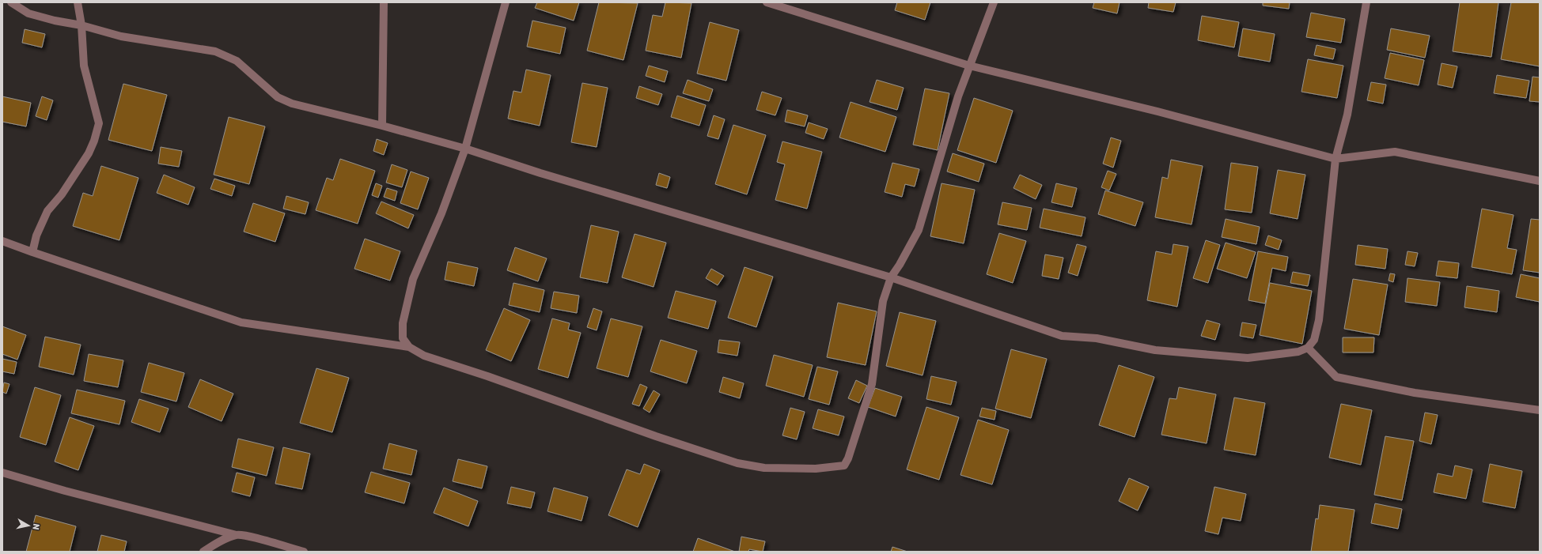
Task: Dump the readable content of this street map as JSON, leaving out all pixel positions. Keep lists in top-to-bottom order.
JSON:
{
  "north": "right"
}
